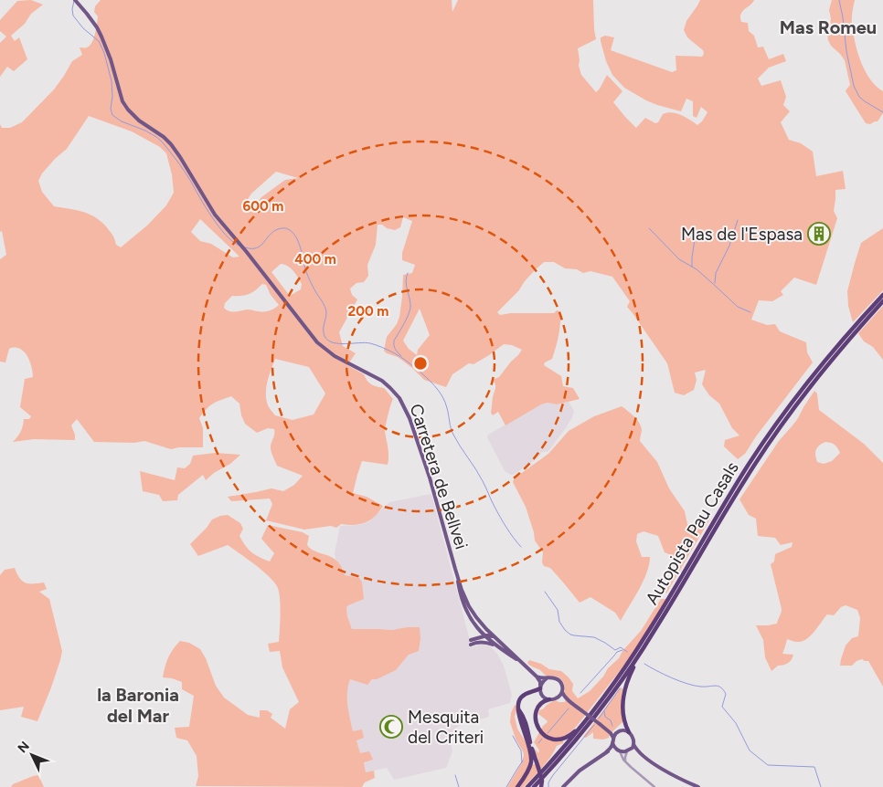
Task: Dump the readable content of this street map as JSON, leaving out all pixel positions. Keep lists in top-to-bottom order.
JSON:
{
  "streets": {
    "highway": ["Autopista Pau Casals"],
    "main road": ["Carretera de Bellvei"]
  },
  "districts": ["Mas Romeu", "la Baronia del Mar"],
  "places": {
    "building": ["Mas de l'Espasa"],
    "mosque": ["Mesquita del Criteri"]
  },
  "north": "top left",
  "rings": ["600 m", "400 m", "200 m"]
}
